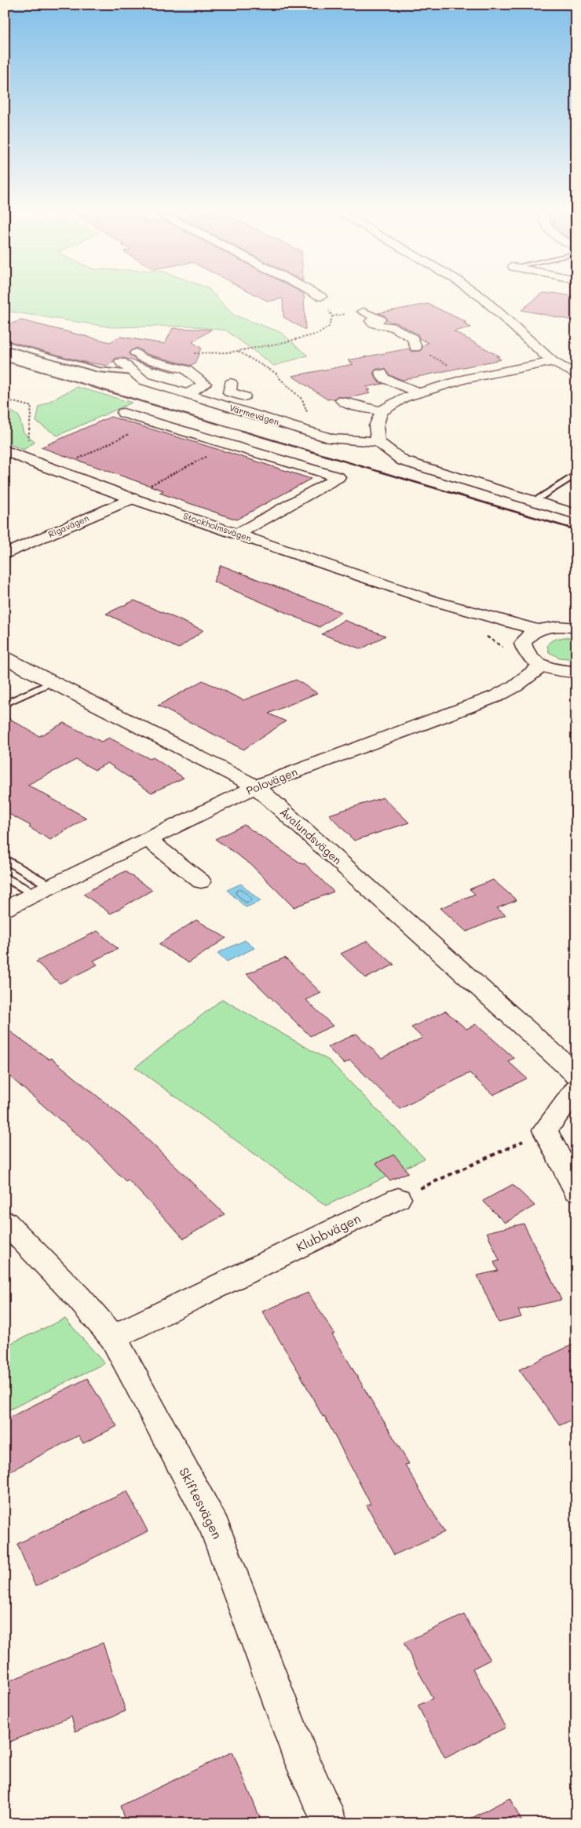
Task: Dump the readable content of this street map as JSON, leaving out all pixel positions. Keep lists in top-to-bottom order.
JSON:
{
  "streets": {
    "street": [
      "Värmevägen",
      "Rigavägen",
      "Stockholmsvägen",
      "Polovägen",
      "Åvalundsvägen",
      "Klubbvägen",
      "Skiftesvägen"
    ]
  },
  "crossings": [
    ["Rigavägen", "Stockholmsvägen"],
    ["Polovägen", "Åvalundsvägen"],
    ["Klubbvägen", "Skiftesvägen"]
  ]
}
